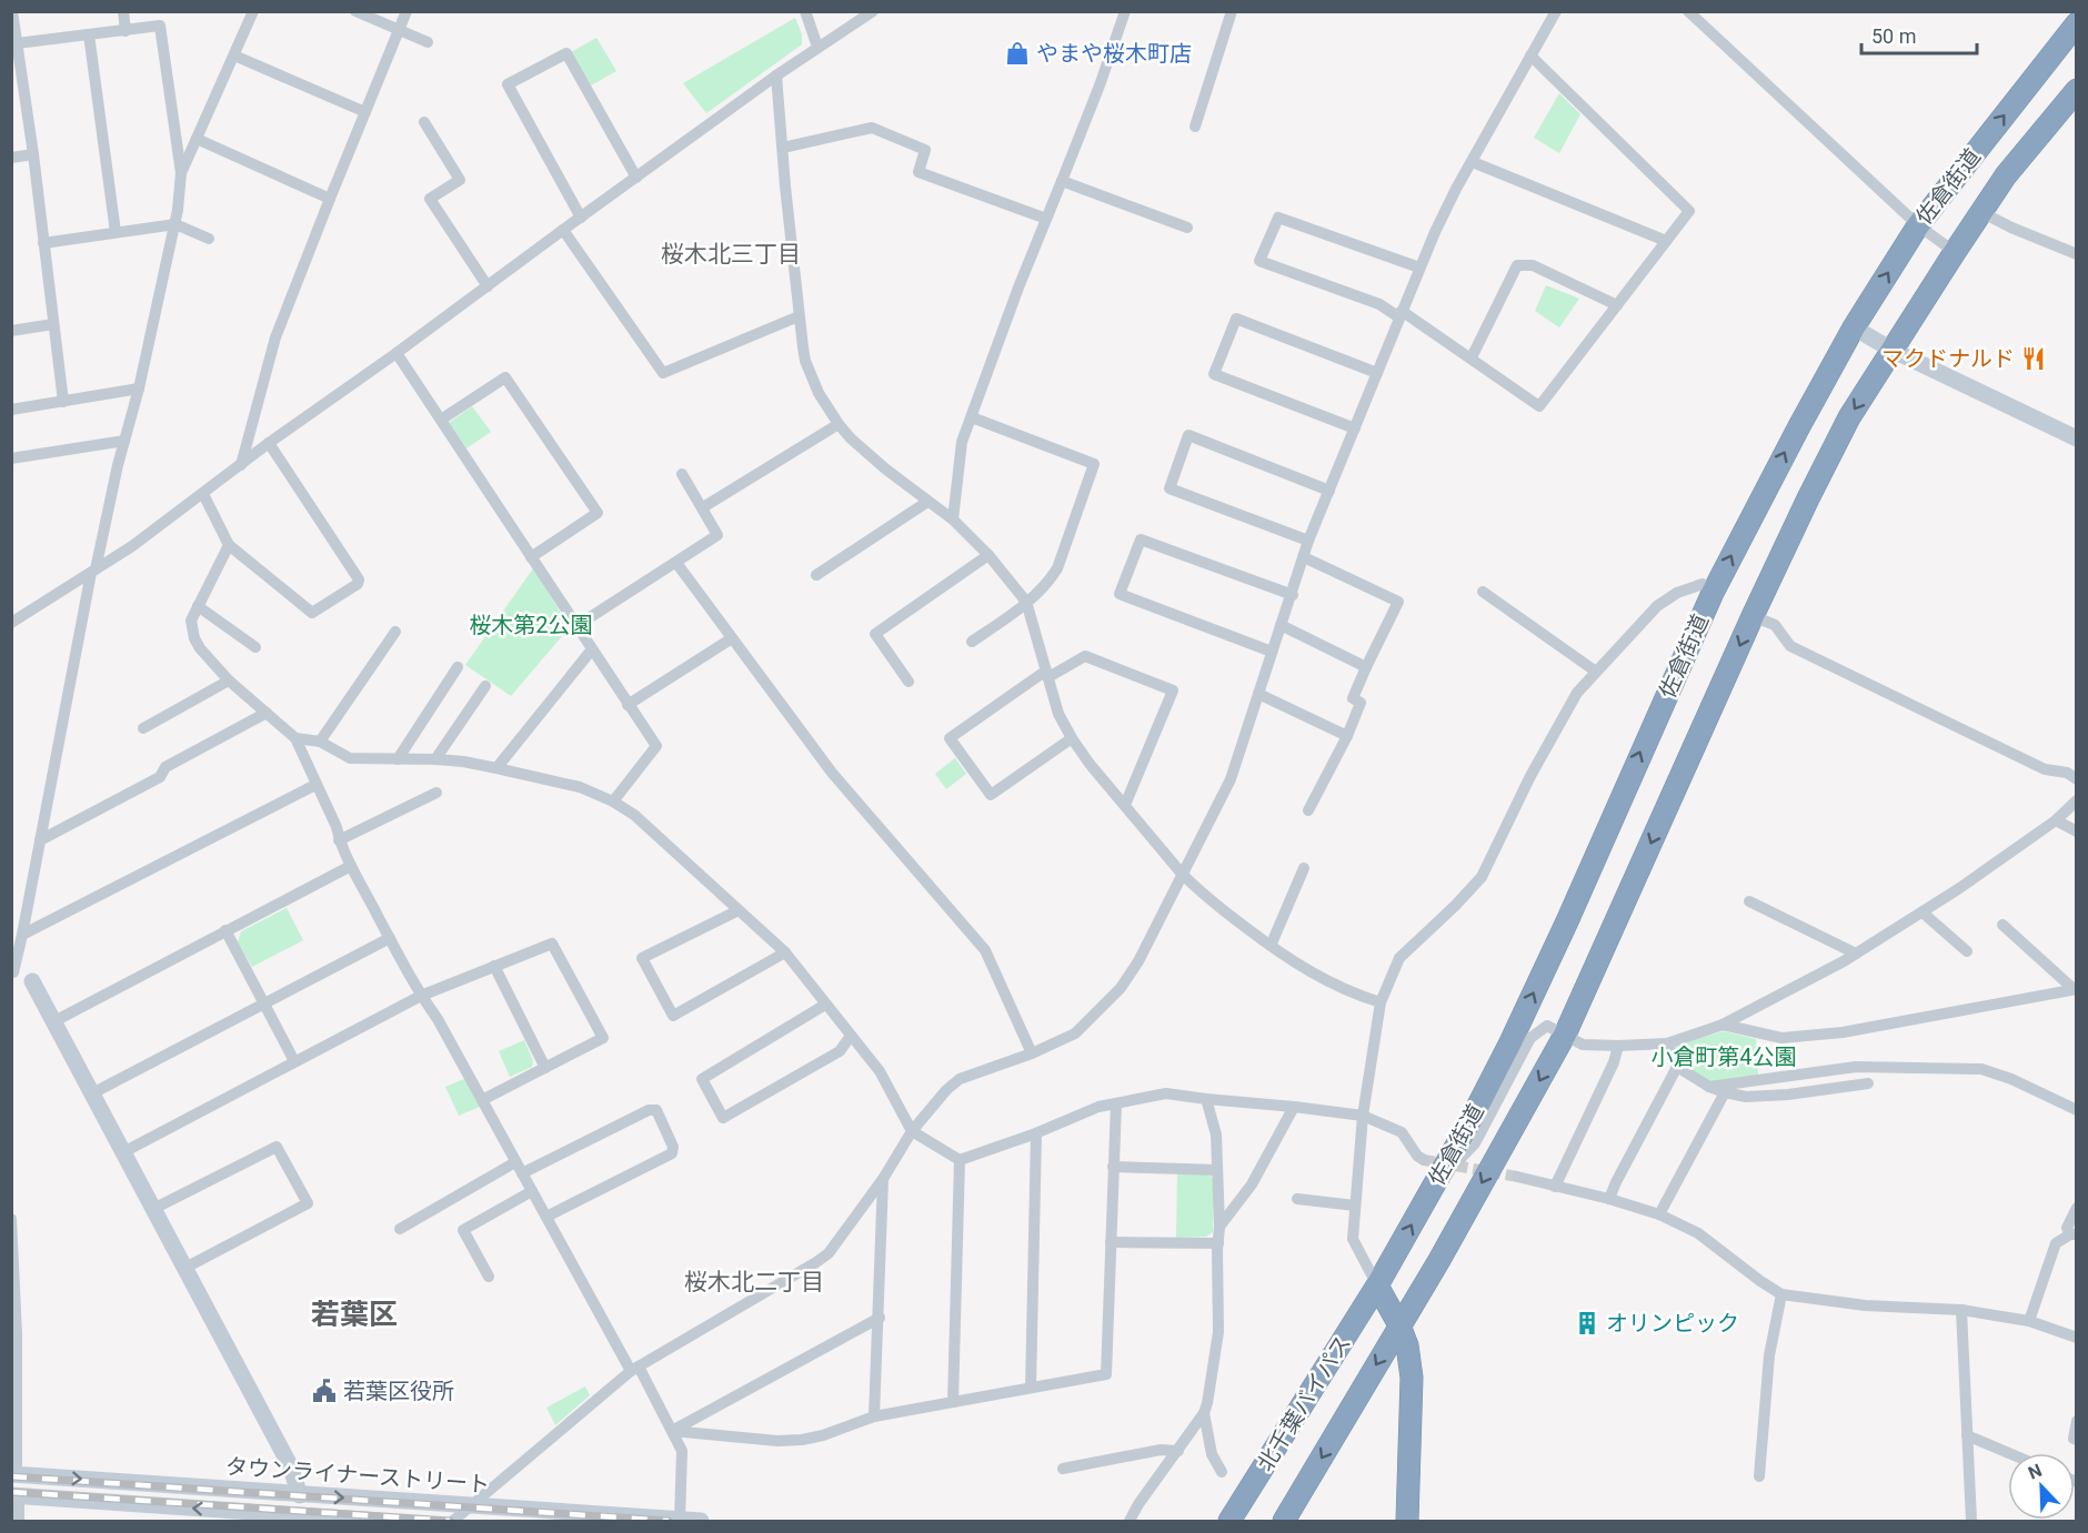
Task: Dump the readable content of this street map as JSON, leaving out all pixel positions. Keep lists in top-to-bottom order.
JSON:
{
  "streets": {
    "highway": ["佐倉街道", "北千葉バイパス"],
    "street": ["タウンライナーストリート"]
  },
  "crossings": [
    ["佐倉街道", "北千葉バイパス"]
  ],
  "districts": ["桜木北三丁目", "桜木北二丁目", "若葉区"],
  "parks": ["桜木第2公園", "小倉町第4公園"],
  "places": {
    "shop": ["やまや桜木町店"],
    "restaurant": ["マクドナルド"],
    "building": ["オリンピック"],
    "public building": ["若葉区役所"]
  },
  "scale_bar": "50 m",
  "north": "top left"
}
